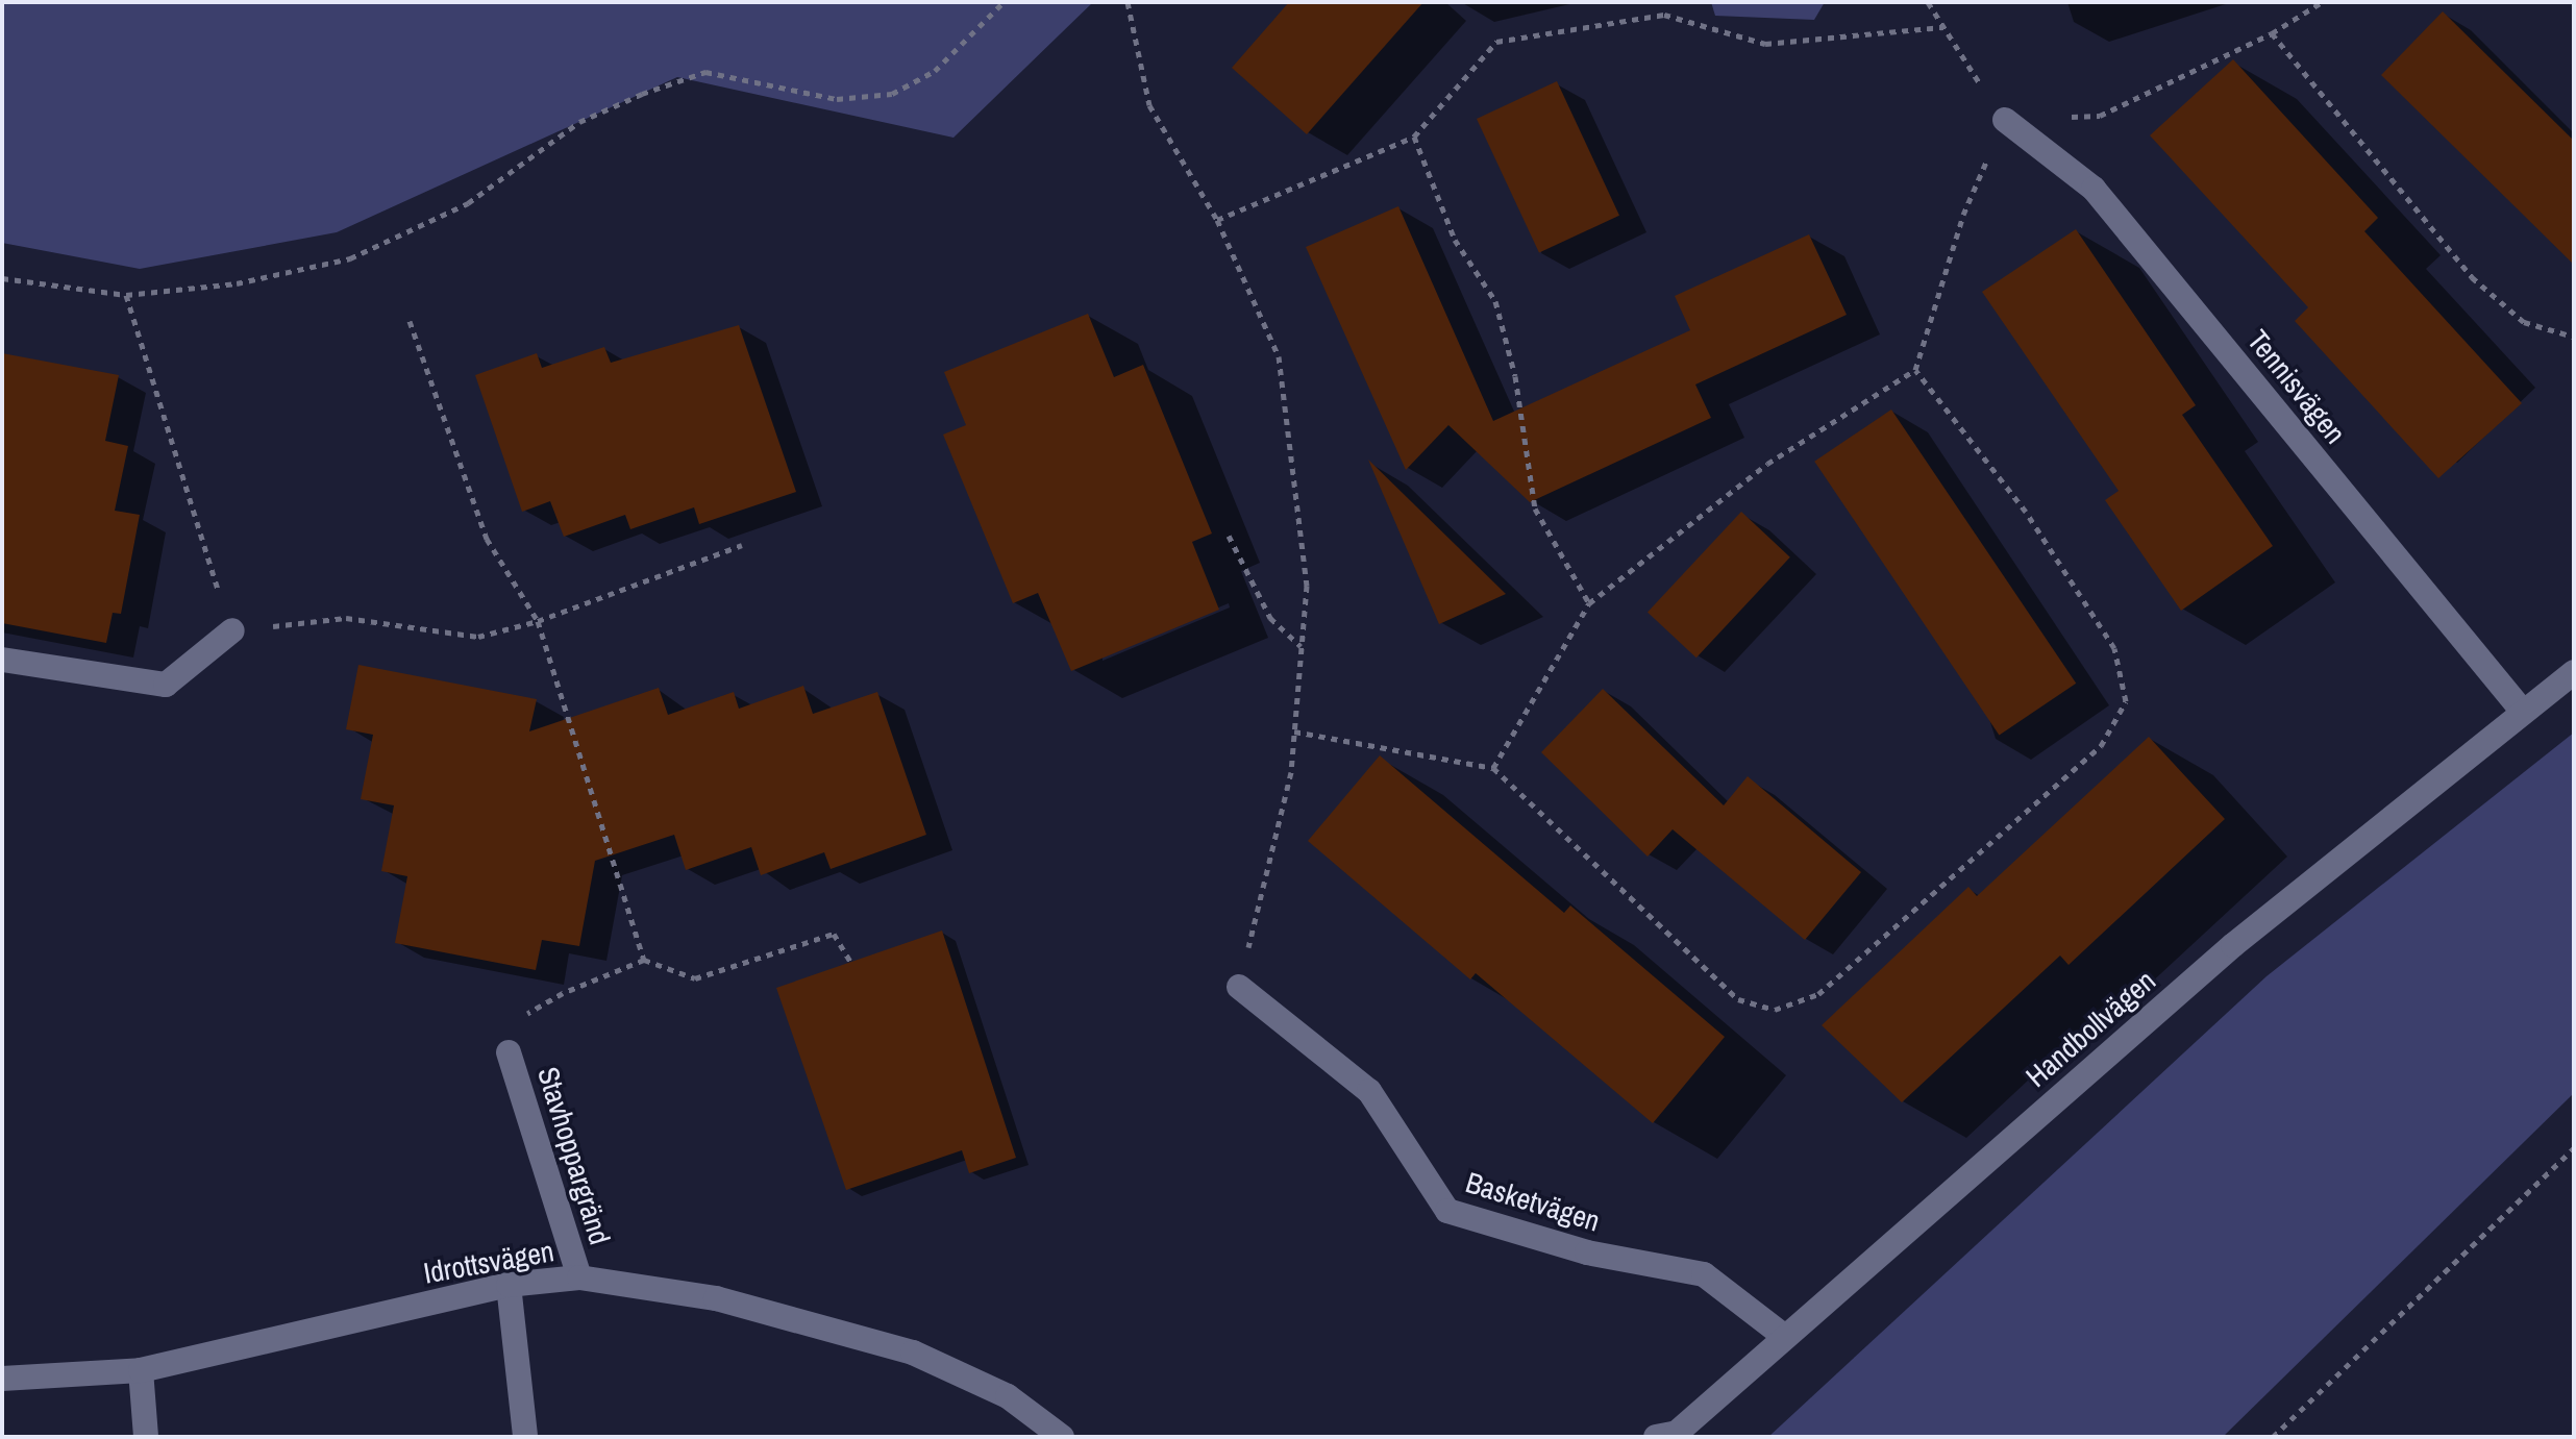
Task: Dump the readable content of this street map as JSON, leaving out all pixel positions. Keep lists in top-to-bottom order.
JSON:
{
  "streets": {
    "street": [
      "Tennisvägen",
      "Handbollvägen",
      "Stavhoppargränd",
      "Basketvägen",
      "Idrottsvägen"
    ]
  },
  "crossings": [
    ["Tennisvägen", "Handbollvägen"],
    ["Handbollvägen", "Basketvägen"],
    ["Stavhoppargränd", "Idrottsvägen"]
  ]
}
